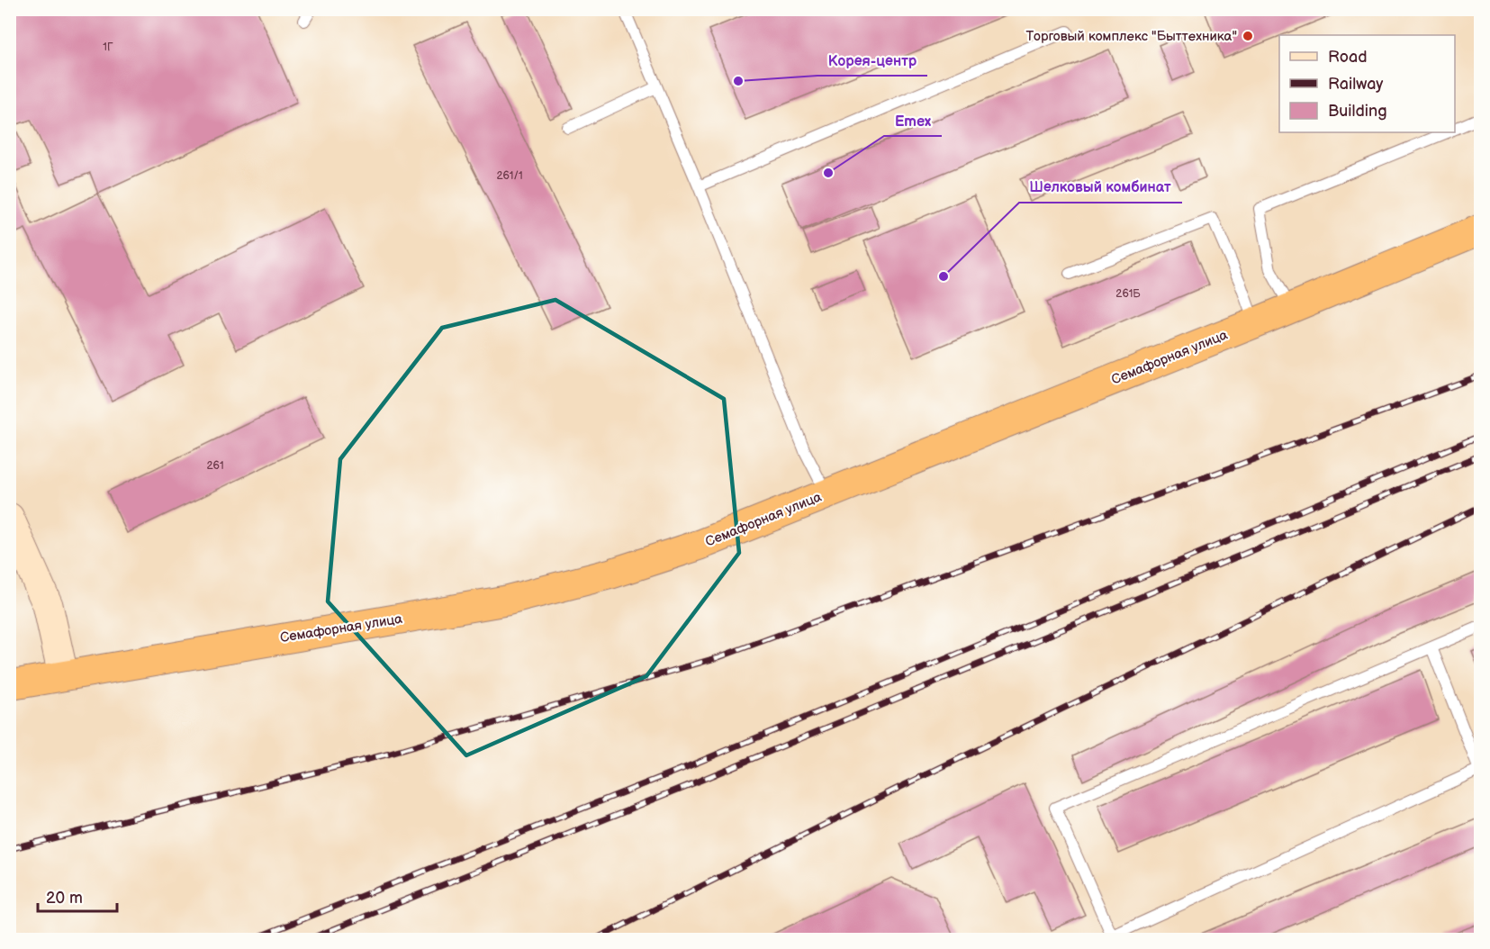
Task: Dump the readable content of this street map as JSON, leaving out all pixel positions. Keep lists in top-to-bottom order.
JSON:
{
  "streets": {
    "highway": ["Семафорная улица"]
  },
  "places": [
    "Торговый комплекс \"Быттехника\"",
    "Корея-центр",
    "Emex",
    "Шелковый комбинат"
  ],
  "house_numbers": [
    "1Г",
    "261/1",
    "261Б",
    "261"
  ],
  "legend": ["Road", "Railway", "Building"],
  "scale_bar": "20 m"
}
